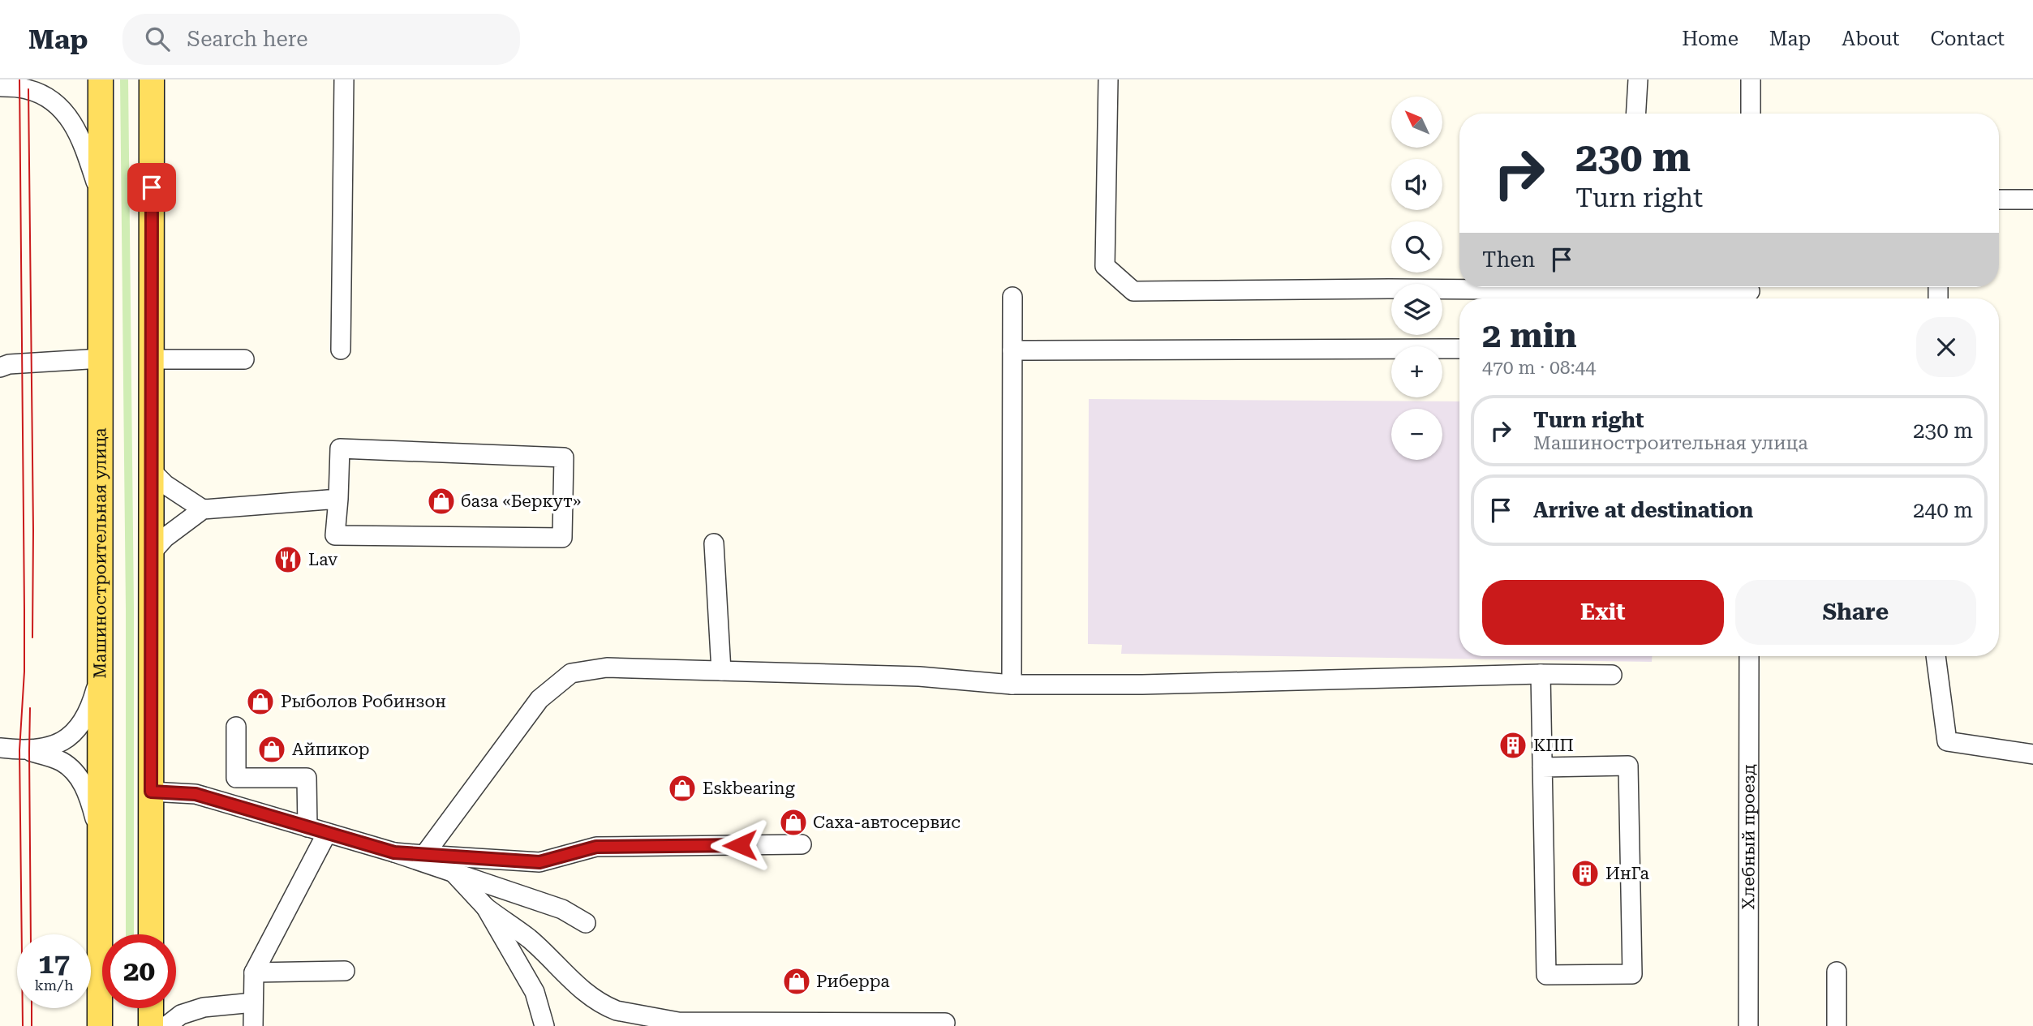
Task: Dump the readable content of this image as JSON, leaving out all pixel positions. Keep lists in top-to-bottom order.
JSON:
{
  "streets": {
    "main road": ["Машиностроительная улица"],
    "street": ["Хлебный проезд"]
  },
  "places": {
    "shop": [
      "база «Беркут»",
      "Рыболов Робинзон",
      "Айпикор",
      "Eskbearing",
      "Саха-автосервис",
      "Риберра"
    ],
    "restaurant": ["Lav"],
    "building": ["КПП", "ИнГа"]
  },
  "north": "top left",
  "page": {
    "header": "Map",
    "search": "Search here",
    "nav": [
      "Home",
      "Map",
      "About",
      "Contact"
    ],
    "map_buttons": ["+", "−"],
    "turn": ["230 m", "Turn right"],
    "then": "Then",
    "heading": ["2 min", "470 m · 08:44"],
    "list": [
      {
        "name": "Turn right",
        "note": "Машиностроительная улица",
        "value": "230 m"
      },
      {
        "name": "Arrive at destination",
        "value": "240 m"
      }
    ],
    "buttons": ["Exit", "Share"],
    "speed": "17 km/h",
    "limit": "20"
  }
}
